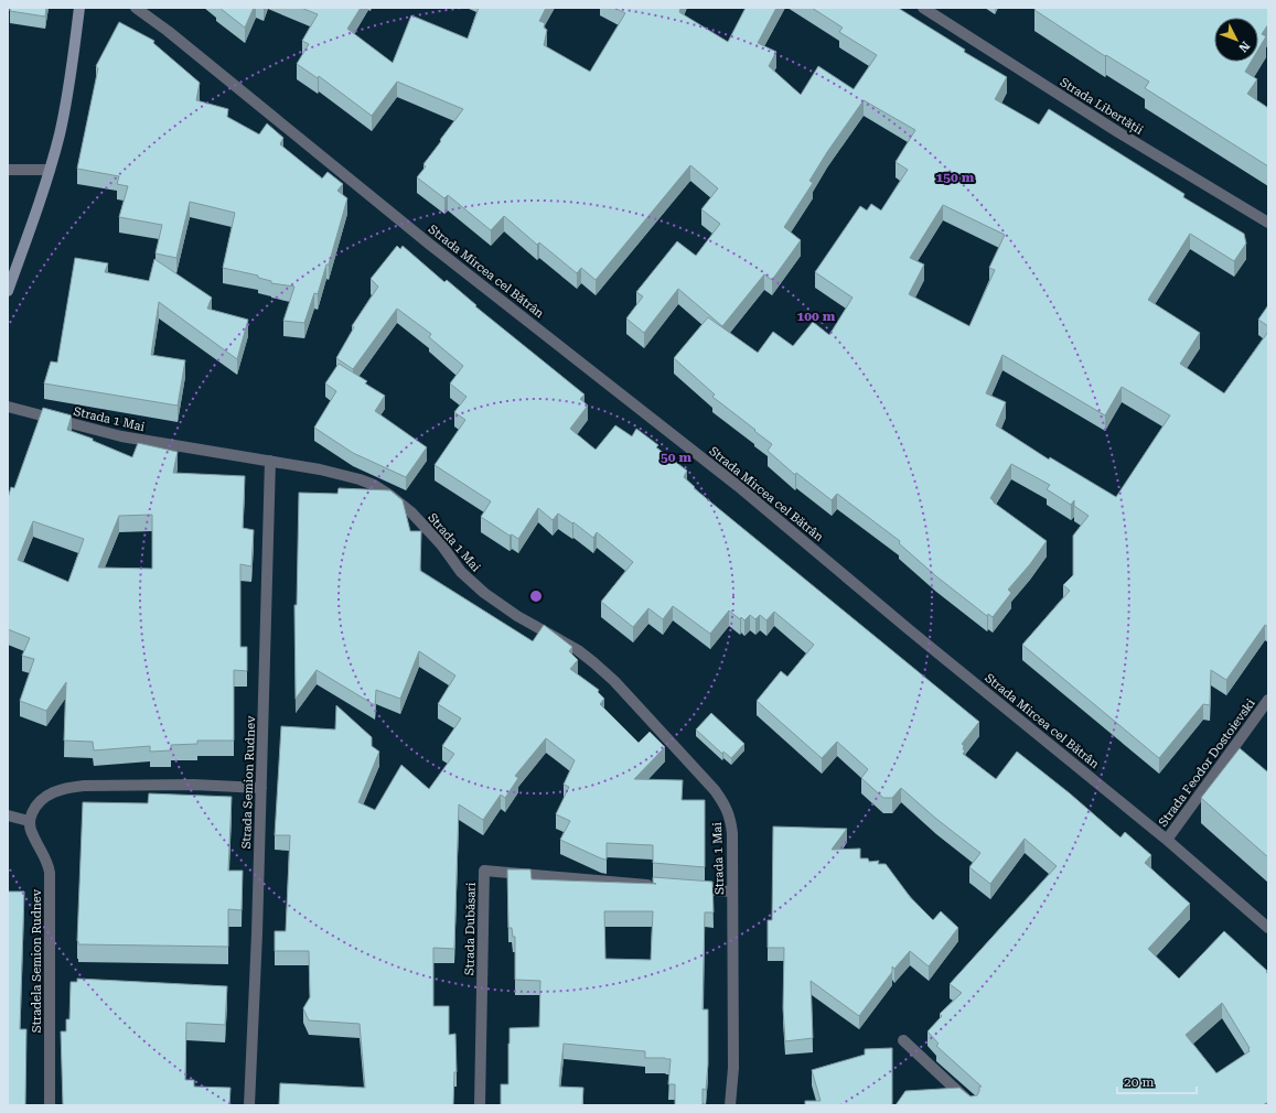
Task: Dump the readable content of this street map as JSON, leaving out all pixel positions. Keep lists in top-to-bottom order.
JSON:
{
  "streets": {
    "street": [
      "Strada Libertății",
      "Strada Mircea cel Bătrân",
      "Strada 1 Mai",
      "Strada Fеodor Dostoievski",
      "Strada Semion Rudnev",
      "Strada Dubăsari",
      "Stradela Semion Rudnev"
    ]
  },
  "crossings": [
    ["Strada Mircea cel Bătrân", "Strada Fеodor Dostoievski"],
    ["Strada 1 Mai", "Strada Semion Rudnev"]
  ],
  "scale_bar": "20 m",
  "north": "bottom right",
  "rings": ["150 m", "100 m", "50 m"]
}
